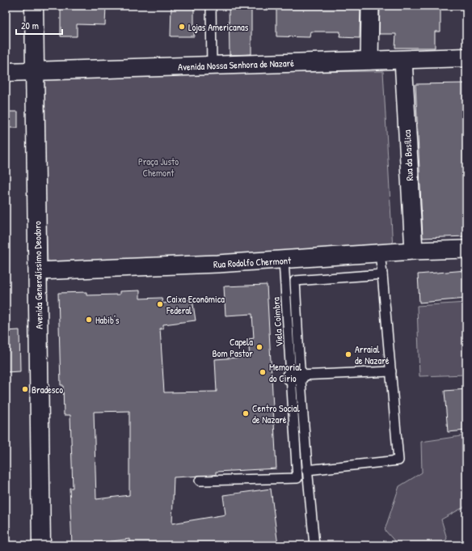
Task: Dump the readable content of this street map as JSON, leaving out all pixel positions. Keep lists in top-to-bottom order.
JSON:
{
  "streets": {
    "street": [
      "Avenida Nossa Senhora de Nazaré",
      "Rua da Basílica",
      "Rua Rodolfo Chermont",
      "Avenida Generalíssimo Deodoro"
    ],
    "lane": ["Viela Coimbra"]
  },
  "crossings": [
    ["Avenida Nossa Senhora de Nazaré", "Rua da Basílica"],
    ["Avenida Nossa Senhora de Nazaré", "Avenida Generalíssimo Deodoro"],
    ["Rua da Basílica", "Rua Rodolfo Chermont"],
    ["Rua Rodolfo Chermont", "Avenida Generalíssimo Deodoro"],
    ["Rua Rodolfo Chermont", "Viela Coimbra"]
  ],
  "parks": ["Praça Justo Chemont"],
  "places": [
    "Lojas Americanas",
    "Caixa Econômica Federal",
    "Habib's",
    "Capela Bom Pastor",
    "Arraial de Nazaré",
    "Memorial do Cirio",
    "Bradesco",
    "Centro Social de Nazaré"
  ],
  "scale_bar": "20 m"
}
